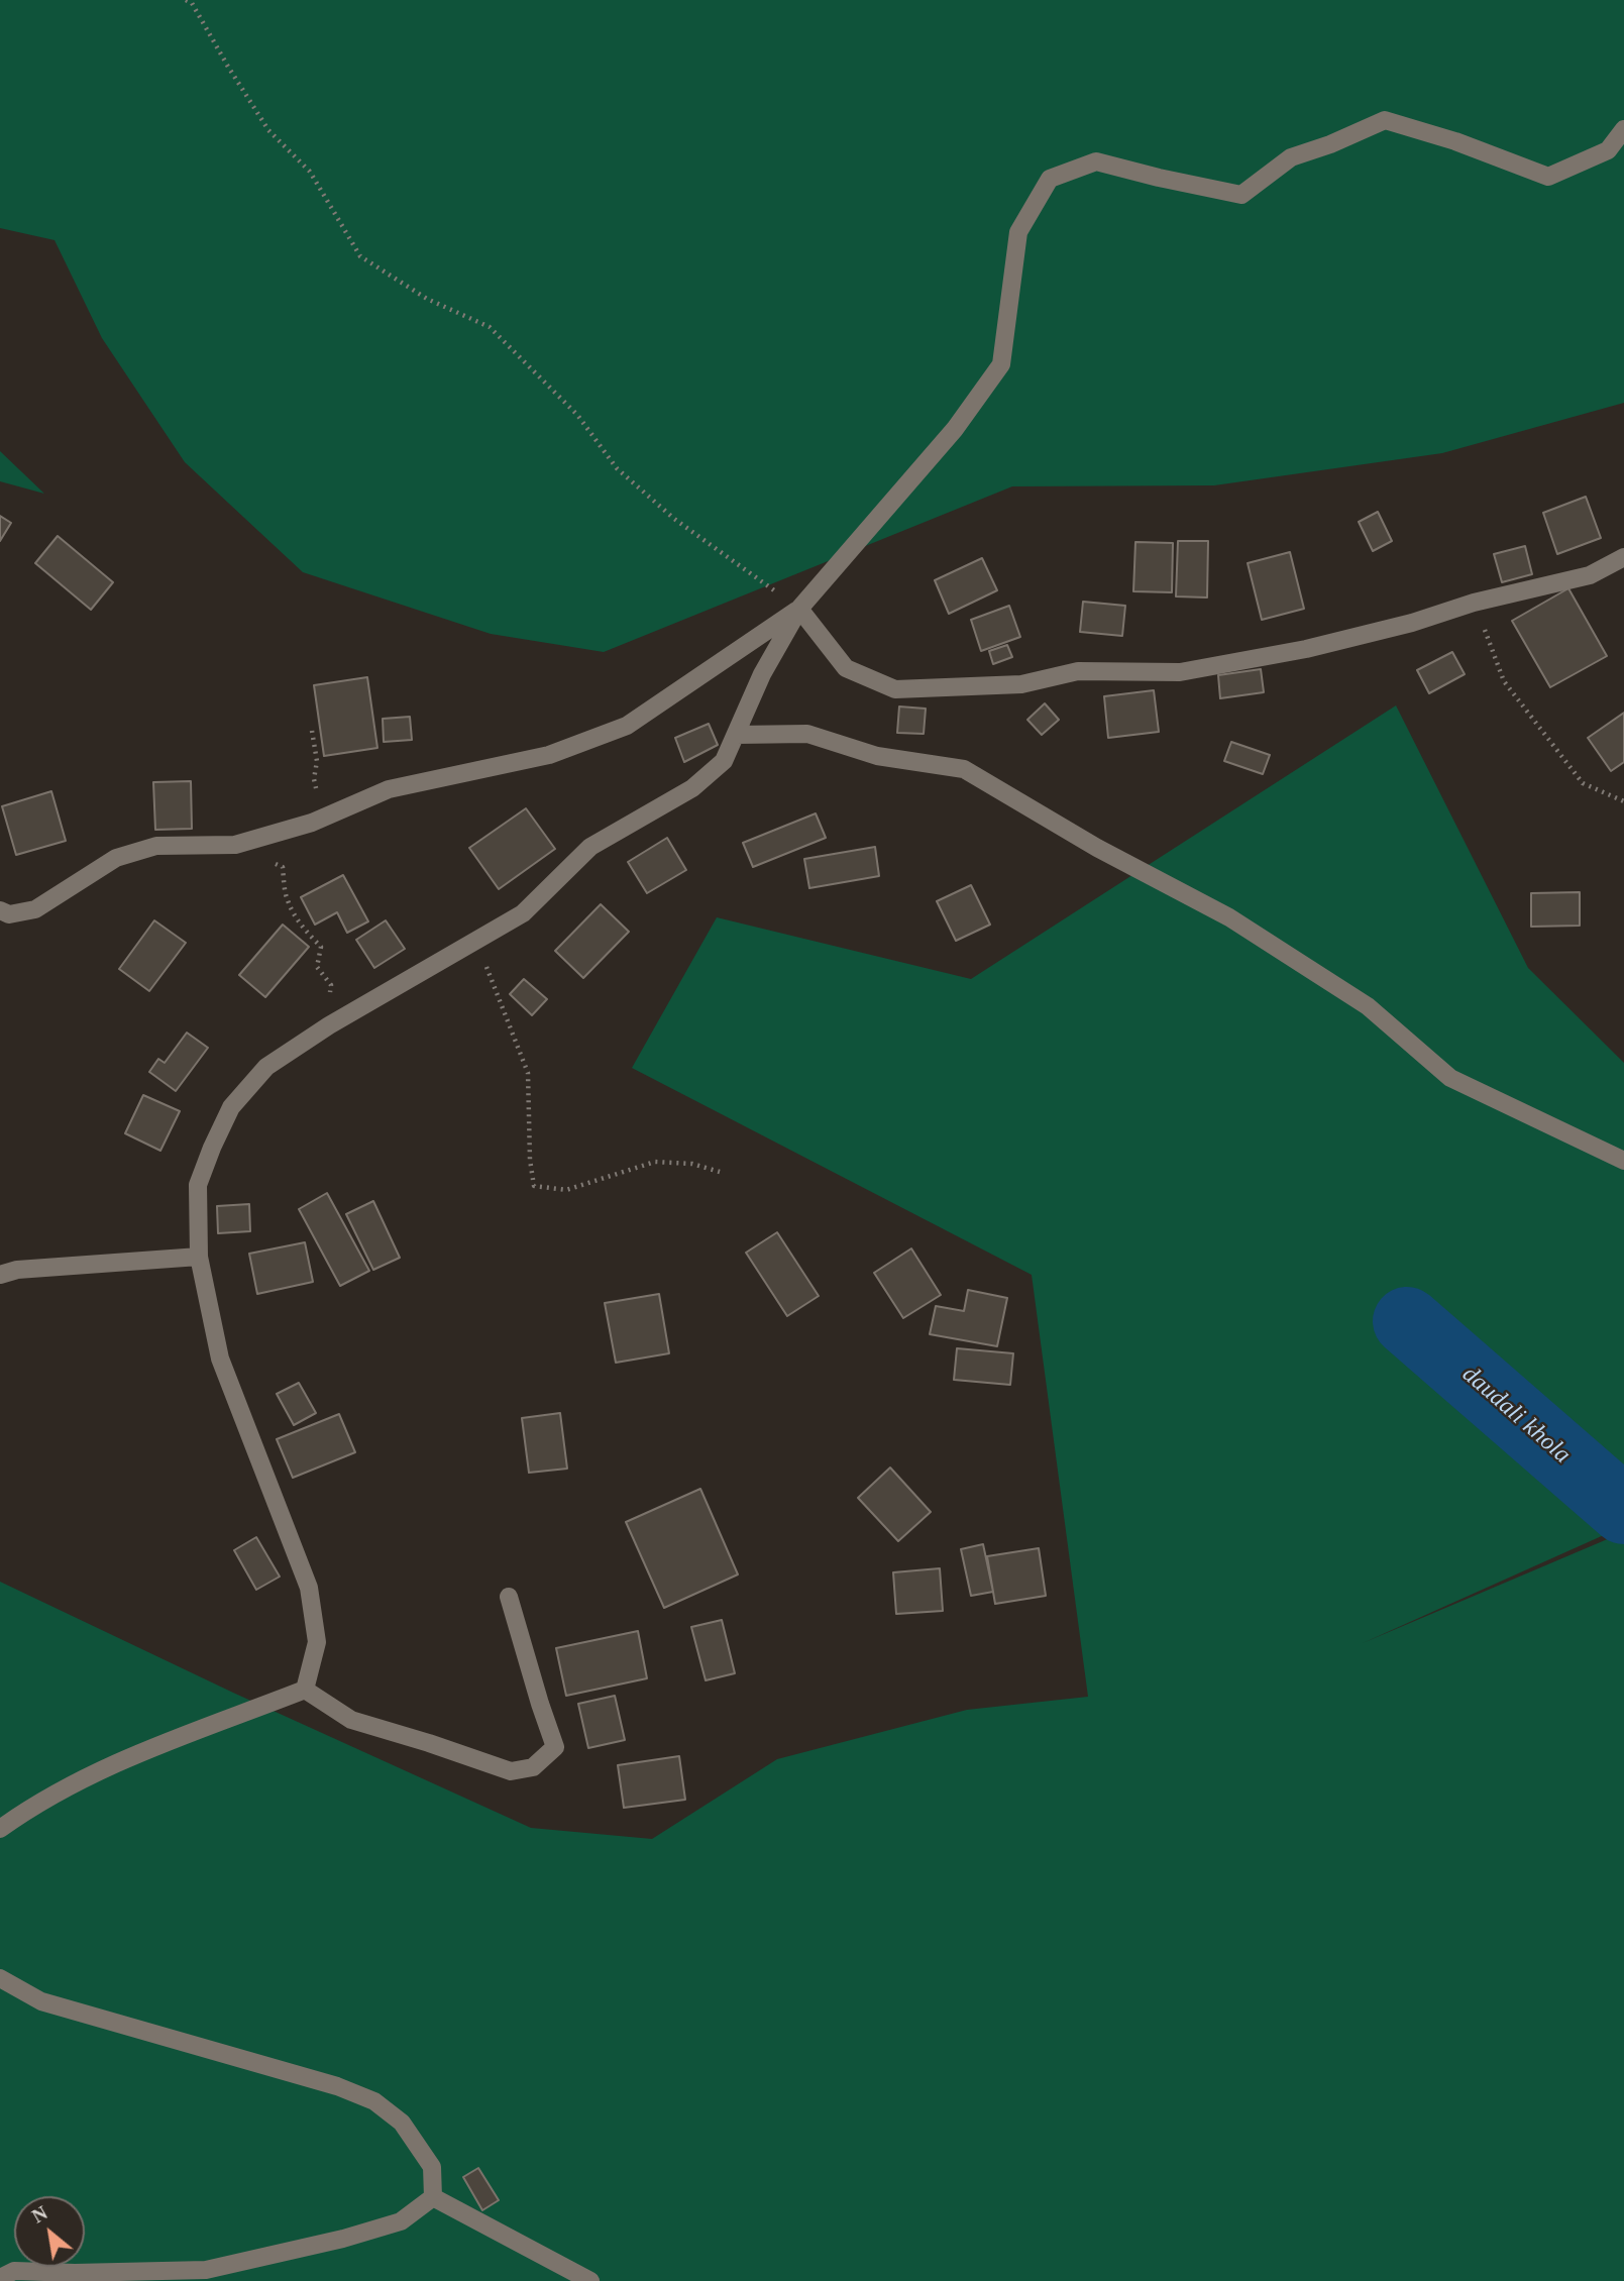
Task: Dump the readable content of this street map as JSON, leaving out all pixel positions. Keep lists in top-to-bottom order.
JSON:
{
  "water": ["daudali khola"],
  "north": "top left"
}
